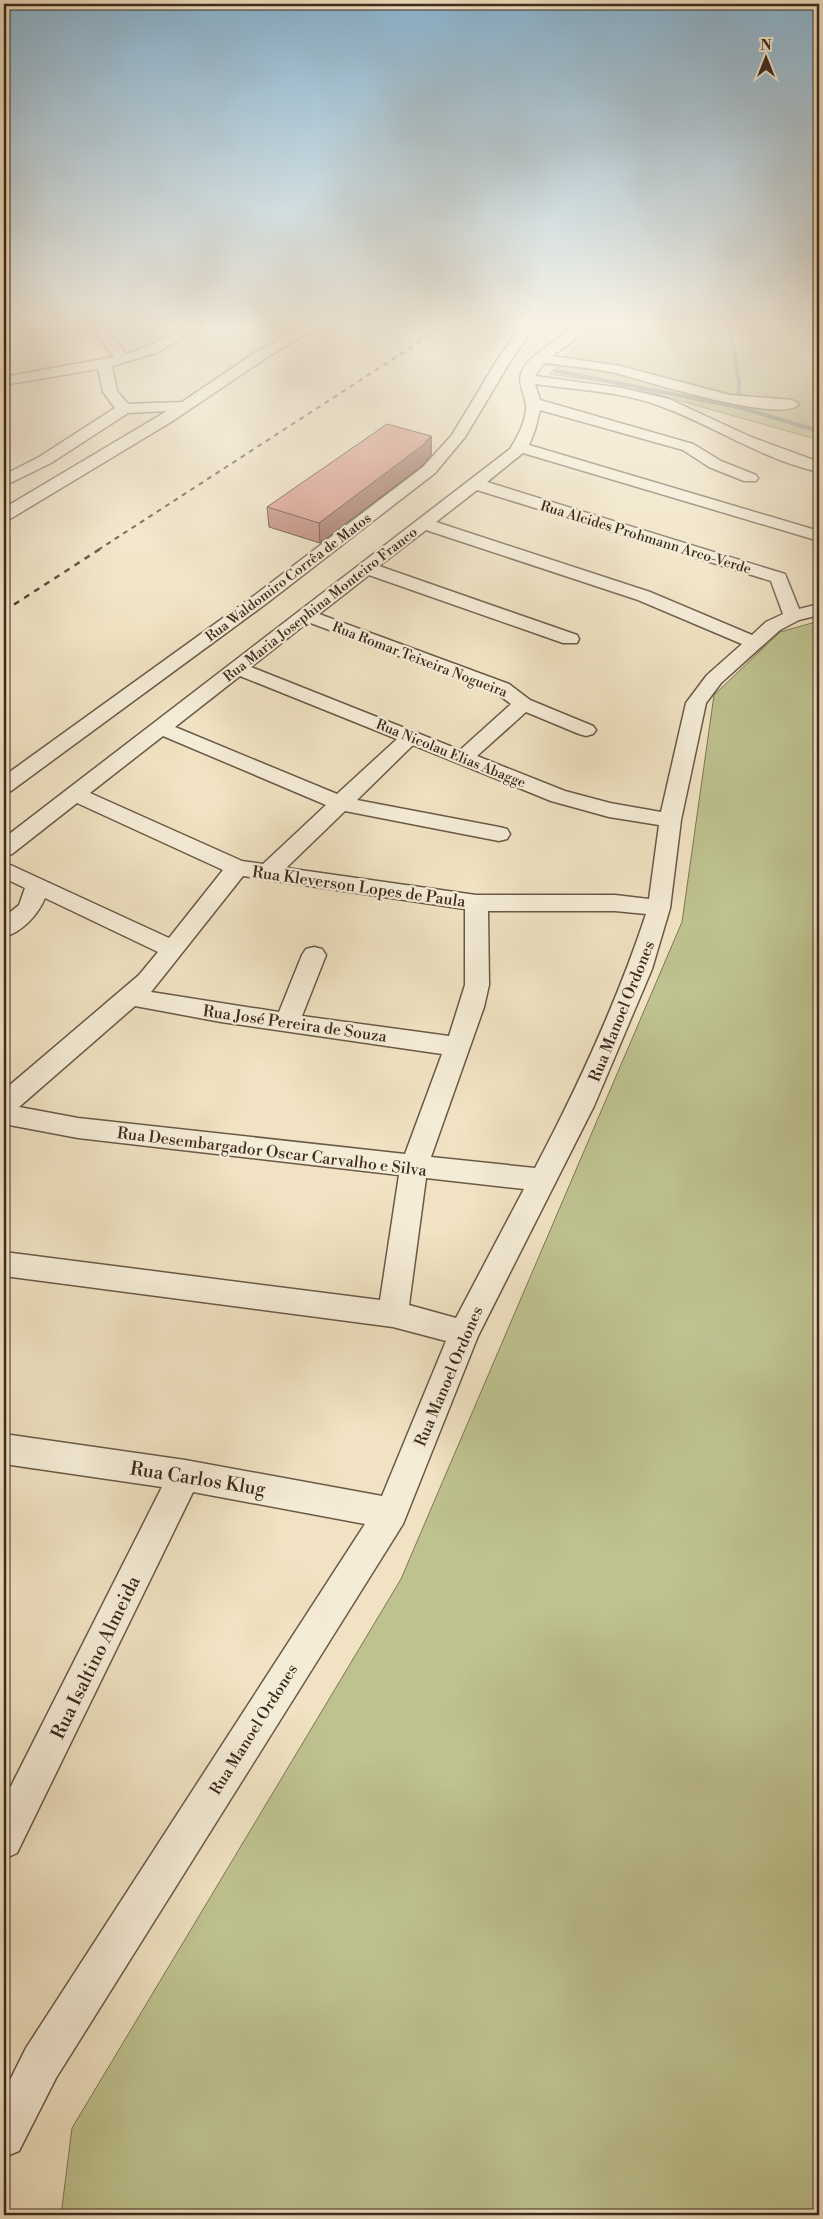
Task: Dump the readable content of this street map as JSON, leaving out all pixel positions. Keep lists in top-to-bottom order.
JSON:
{
  "streets": {
    "street": [
      "Rua Alcides Prohmann Arco-Verde",
      "Rua Waldomiro Corrêa de Matos",
      "Rua Maria Josephina Monteiro Franco",
      "Rua Romar Teixeira Nogueira",
      "Rua Nicolau Elias Abagge",
      "Rua Kleverson Lopes de Paula",
      "Rua Manoel Ordones",
      "Rua José Pereira de Souza",
      "Rua Desembargador Oscar Carvalho e Silva",
      "Rua Carlos Klug",
      "Rua Isaltino Almeida"
    ]
  },
  "crossings": [
    ["Rua Alcides Prohmann Arco-Verde", "Rua Maria Josephina Monteiro Franco"],
    ["Rua Alcides Prohmann Arco-Verde", "Rua Manoel Ordones"],
    ["Rua Maria Josephina Monteiro Franco", "Rua Romar Teixeira Nogueira"],
    ["Rua Maria Josephina Monteiro Franco", "Rua Nicolau Elias Abagge"],
    ["Rua Maria Josephina Monteiro Franco", "Rua Kleverson Lopes de Paula"],
    ["Rua Nicolau Elias Abagge", "Rua Manoel Ordones"],
    ["Rua Kleverson Lopes de Paula", "Rua Manoel Ordones"],
    ["Rua Manoel Ordones", "Rua Desembargador Oscar Carvalho e Silva"],
    ["Rua Manoel Ordones", "Rua Carlos Klug"],
    ["Rua Carlos Klug", "Rua Isaltino Almeida"]
  ],
  "north": "top"
}
